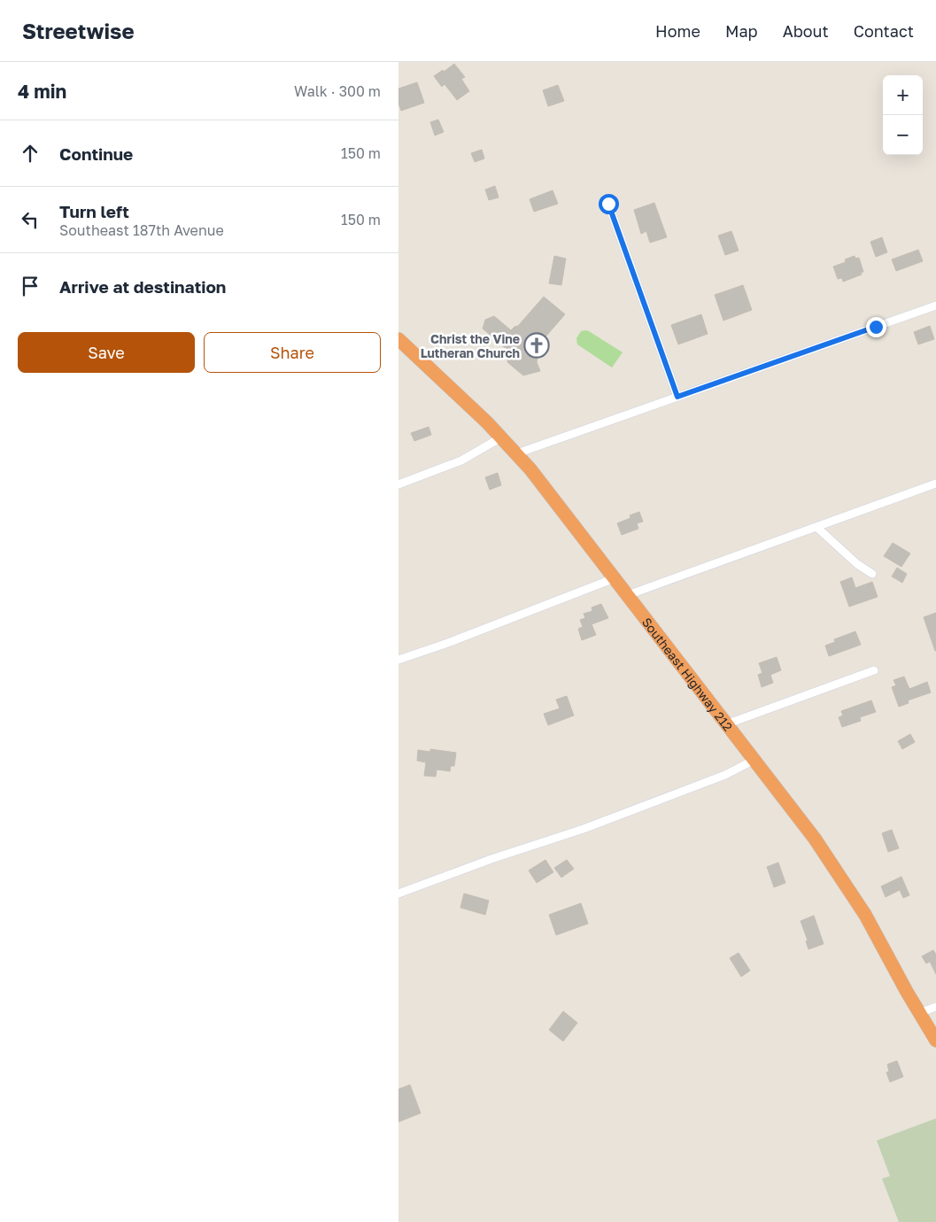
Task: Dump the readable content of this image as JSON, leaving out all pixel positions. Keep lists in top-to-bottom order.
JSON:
{
  "streets": {
    "highway": ["Southeast Highway 212"]
  },
  "places": {
    "church": ["Christ the Vine Lutheran Church"]
  },
  "page": {
    "header": "Streetwise",
    "nav": [
      "Home",
      "Map",
      "About",
      "Contact"
    ],
    "heading": ["4 min", "Walk · 300 m"],
    "map_buttons": ["+", "−"],
    "list": [
      ["Continue", "150 m"],
      ["Turn left", "Southeast 187th Avenue", "150 m"],
      "Arrive at destination"
    ],
    "buttons": ["Save", "Share"]
  }
}
